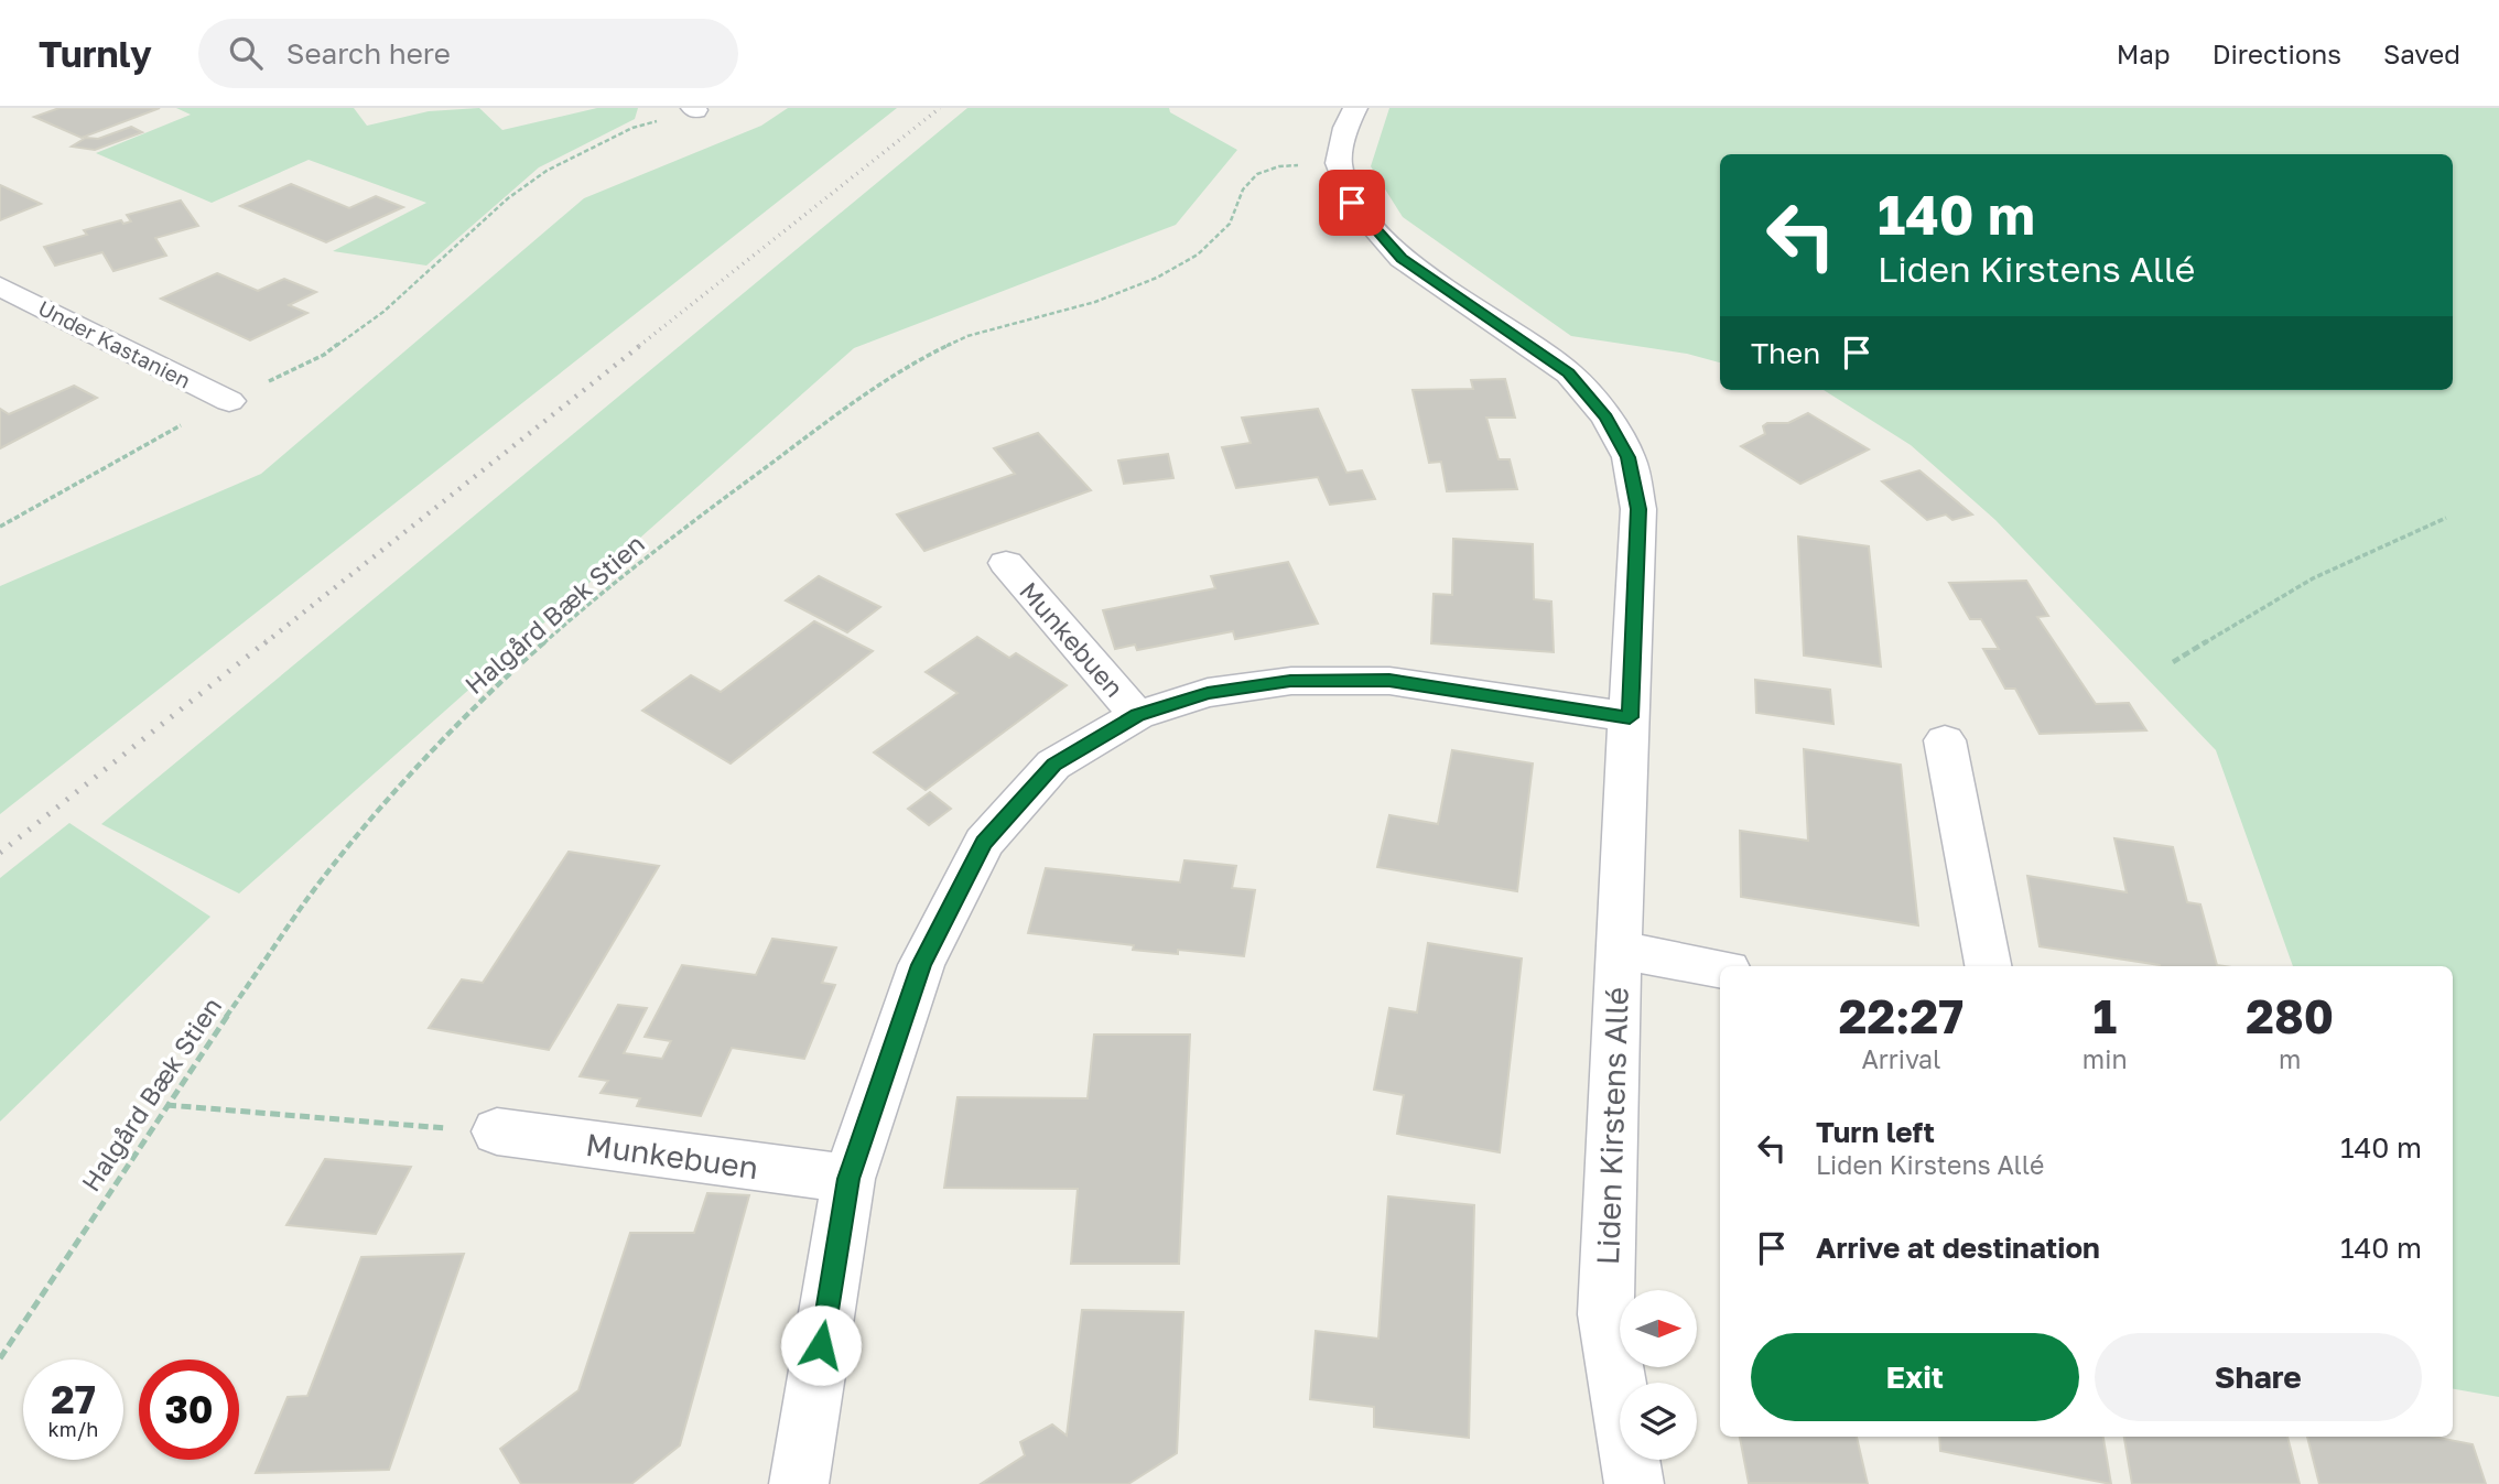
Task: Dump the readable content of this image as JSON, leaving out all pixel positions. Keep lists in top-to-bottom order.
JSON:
{
  "streets": {
    "street": ["Under Kastanien", "Munkebuen", "Liden Kirstens Allé"],
    "path": ["Halgård Bæk Stien"]
  },
  "crossings": [
    ["Halgård Bæk Stien", "Liden Kirstens Allé"],
    ["Munkebuen", "Liden Kirstens Allé"]
  ],
  "north": "right",
  "page": {
    "header": "Turnly",
    "search": "Search here",
    "nav": ["Map", "Directions", "Saved"],
    "turn": ["140 m", "Liden Kirstens Allé"],
    "then": "Then",
    "eta": [
      "22:27",
      "Arrival",
      "1",
      "min",
      "280",
      "m"
    ],
    "list": [
      {
        "name": "Turn left",
        "note": "Liden Kirstens Allé",
        "value": "140 m"
      },
      {
        "name": "Arrive at destination",
        "value": "140 m"
      }
    ],
    "buttons": ["Exit", "Share"],
    "speed": "27 km/h",
    "limit": "30"
  }
}
